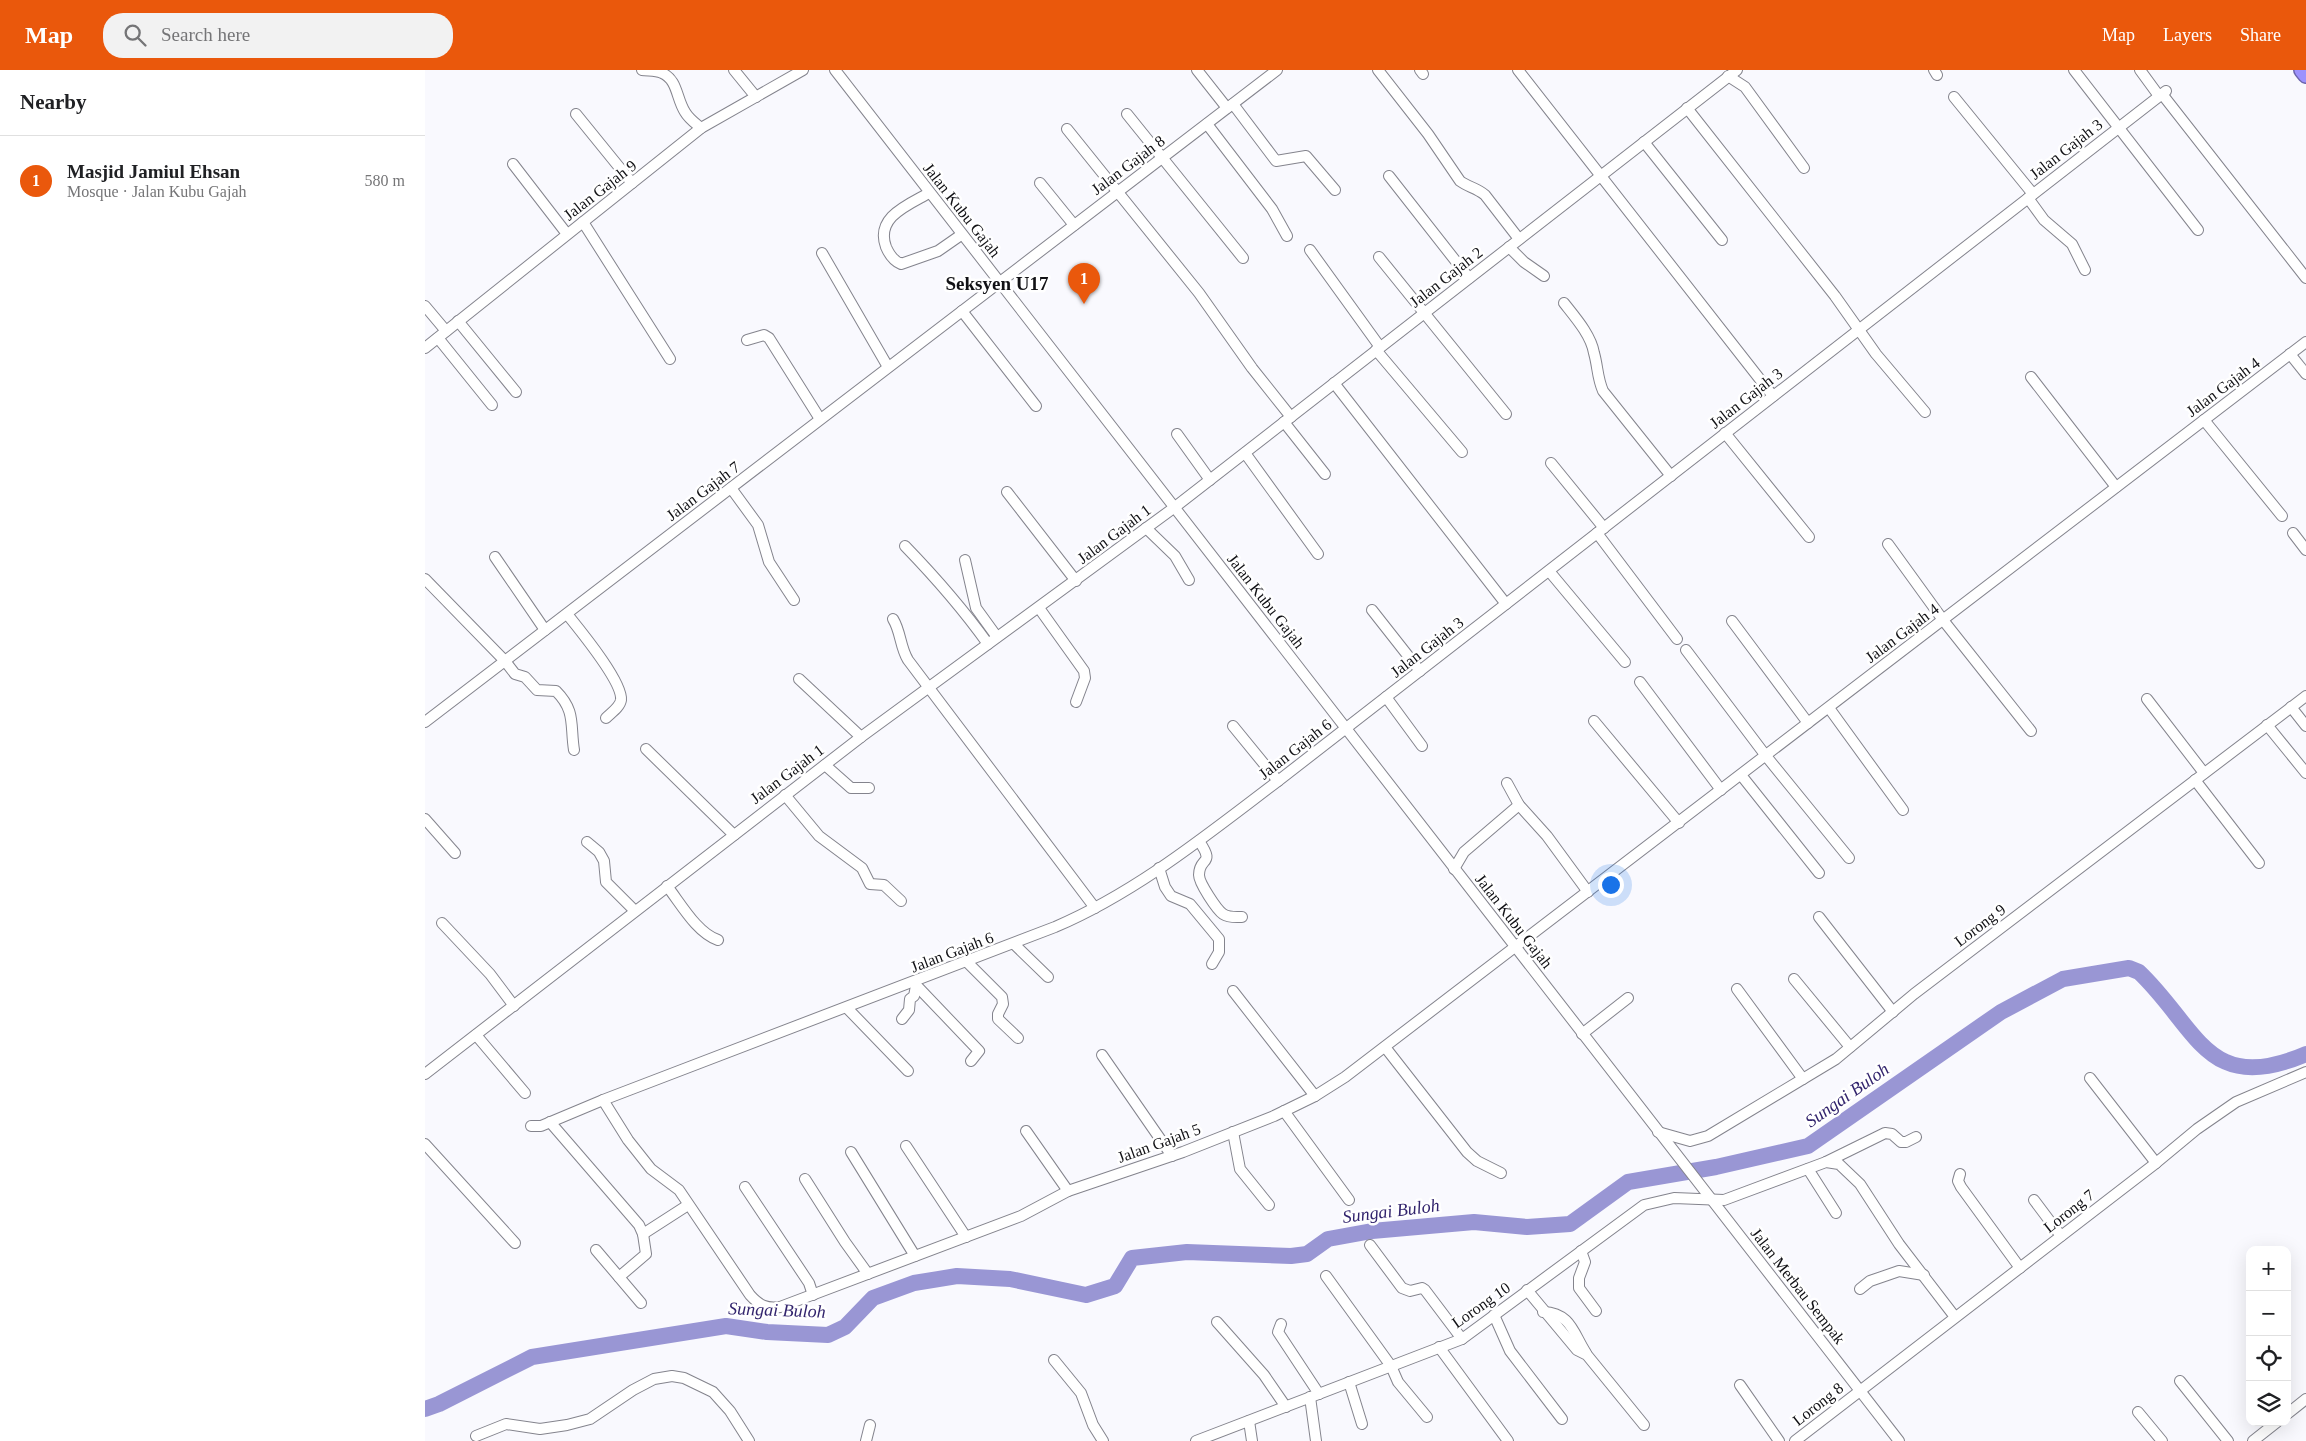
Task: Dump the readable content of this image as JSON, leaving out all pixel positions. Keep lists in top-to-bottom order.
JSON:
{
  "streets": {
    "street": [
      "Jalan Gajah 3",
      "Jalan Gajah 8",
      "Jalan Gajah 9",
      "Jalan Kubu Gajah",
      "Jalan Gajah 2",
      "Jalan Gajah 4",
      "Jalan Gajah 7",
      "Jalan Gajah 1",
      "Jalan Gajah 6",
      "Lorong 9",
      "Jalan Gajah 5",
      "Lorong 7",
      "Jalan Merbau Sempak",
      "Lorong 10",
      "Lorong 8"
    ]
  },
  "crossings": [
    ["Jalan Gajah 3", "Jalan Kubu Gajah"],
    ["Jalan Gajah 3", "Jalan Gajah 6"],
    ["Jalan Gajah 8", "Jalan Kubu Gajah"],
    ["Jalan Gajah 8", "Jalan Gajah 7"],
    ["Jalan Kubu Gajah", "Jalan Gajah 2"],
    ["Jalan Kubu Gajah", "Jalan Gajah 4"],
    ["Jalan Kubu Gajah", "Jalan Gajah 7"],
    ["Jalan Kubu Gajah", "Jalan Gajah 1"],
    ["Jalan Kubu Gajah", "Jalan Gajah 6"],
    ["Jalan Kubu Gajah", "Lorong 9"],
    ["Jalan Kubu Gajah", "Jalan Gajah 5"],
    ["Jalan Kubu Gajah", "Jalan Merbau Sempak"],
    ["Jalan Gajah 2", "Jalan Gajah 1"],
    ["Jalan Gajah 4", "Jalan Gajah 5"],
    ["Lorong 7", "Jalan Merbau Sempak"],
    ["Lorong 7", "Lorong 8"],
    ["Jalan Merbau Sempak", "Lorong 10"],
    ["Jalan Merbau Sempak", "Lorong 8"]
  ],
  "districts": ["Seksyen U17"],
  "water": ["Sungai Buloh"],
  "page": {
    "header": "Map",
    "search": "Search here",
    "nav": ["Map", "Layers", "Share"],
    "heading": "Nearby",
    "list": [
      {
        "mark": "1",
        "name": "Masjid Jamiul Ehsan",
        "note": "Mosque · Jalan Kubu Gajah",
        "value": "580 m"
      }
    ],
    "pins": "1",
    "map_buttons": ["+", "−"]
  }
}
